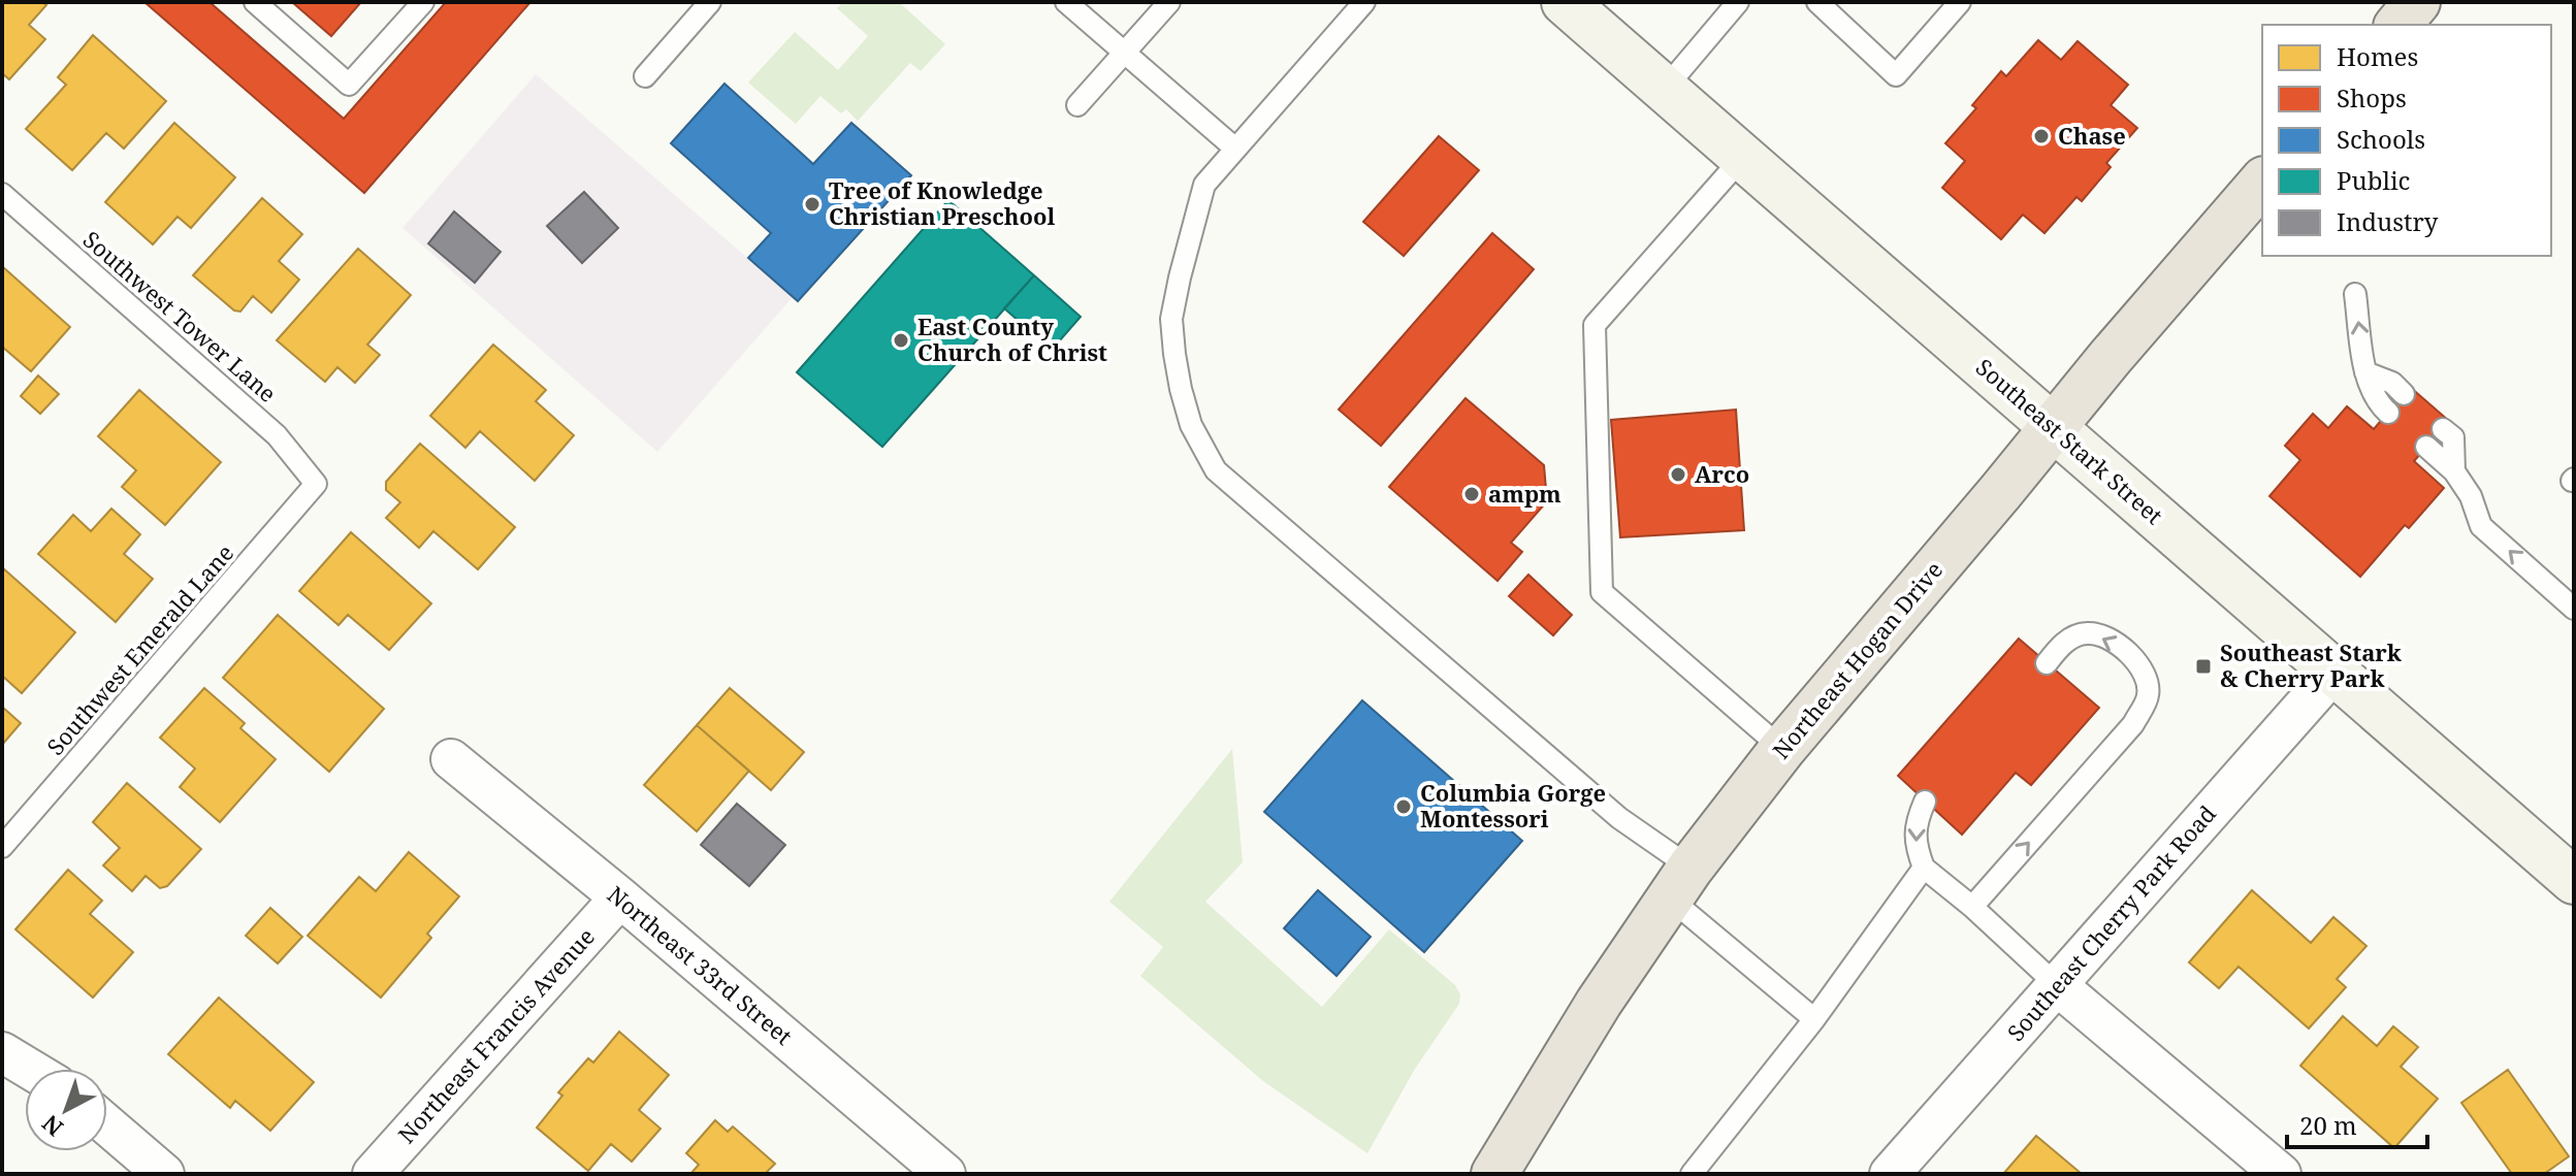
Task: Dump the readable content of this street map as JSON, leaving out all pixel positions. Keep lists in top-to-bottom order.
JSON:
{
  "streets": {
    "highway": ["Northeast Hogan Drive"],
    "main road": ["Southeast Stark Street"],
    "street": ["Southeast Cherry Park Road", "Northeast 33rd Street", "Northeast Francis Avenue"],
    "lane": ["Southwest Tower Lane", "Southwest Emerald Lane"]
  },
  "crossings": [
    ["Southwest Tower Lane", "Southwest Emerald Lane"],
    ["Southeast Stark Street", "Northeast Hogan Drive"],
    ["Southeast Stark Street", "Southeast Cherry Park Road"],
    ["Northeast 33rd Street", "Northeast Francis Avenue"]
  ],
  "places": {
    "other": [
      "Chase",
      "Tree of Knowledge Christian Preschool",
      "East County Church of Christ",
      "Arco",
      "ampm",
      "Columbia Gorge Montessori"
    ],
    "transit": ["Southeast Stark & Cherry Park"]
  },
  "legend": [
    "Homes",
    "Shops",
    "Schools",
    "Public",
    "Industry"
  ],
  "scale_bar": "20 m",
  "north": "bottom left"
}
